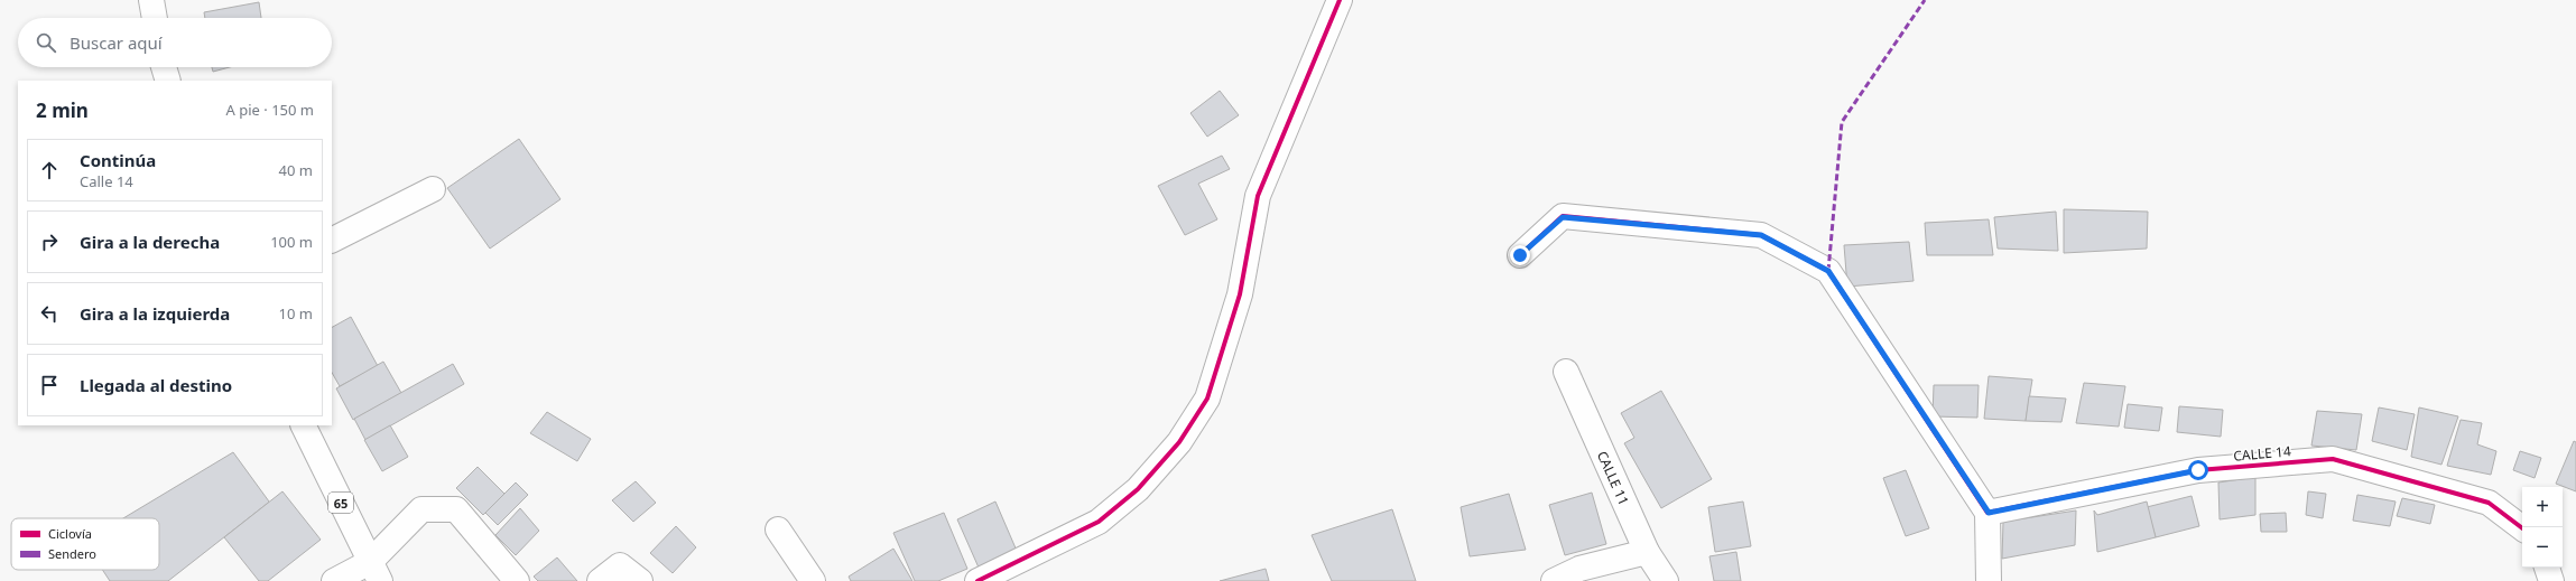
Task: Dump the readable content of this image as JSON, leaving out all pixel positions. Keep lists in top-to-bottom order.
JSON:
{
  "streets": {
    "street": ["CALLE 14", "CALLE 11", "65"]
  },
  "legend": ["Ciclovía", "Sendero"],
  "page": {
    "search": "Buscar aquí",
    "heading": ["2 min", "A pie · 150 m"],
    "list": [
      ["Continúa", "Calle 14", "40 m"],
      ["Gira a la derecha", "100 m"],
      ["Gira a la izquierda", "10 m"],
      "Llegada al destino"
    ],
    "map_buttons": ["+", "−"]
  }
}
